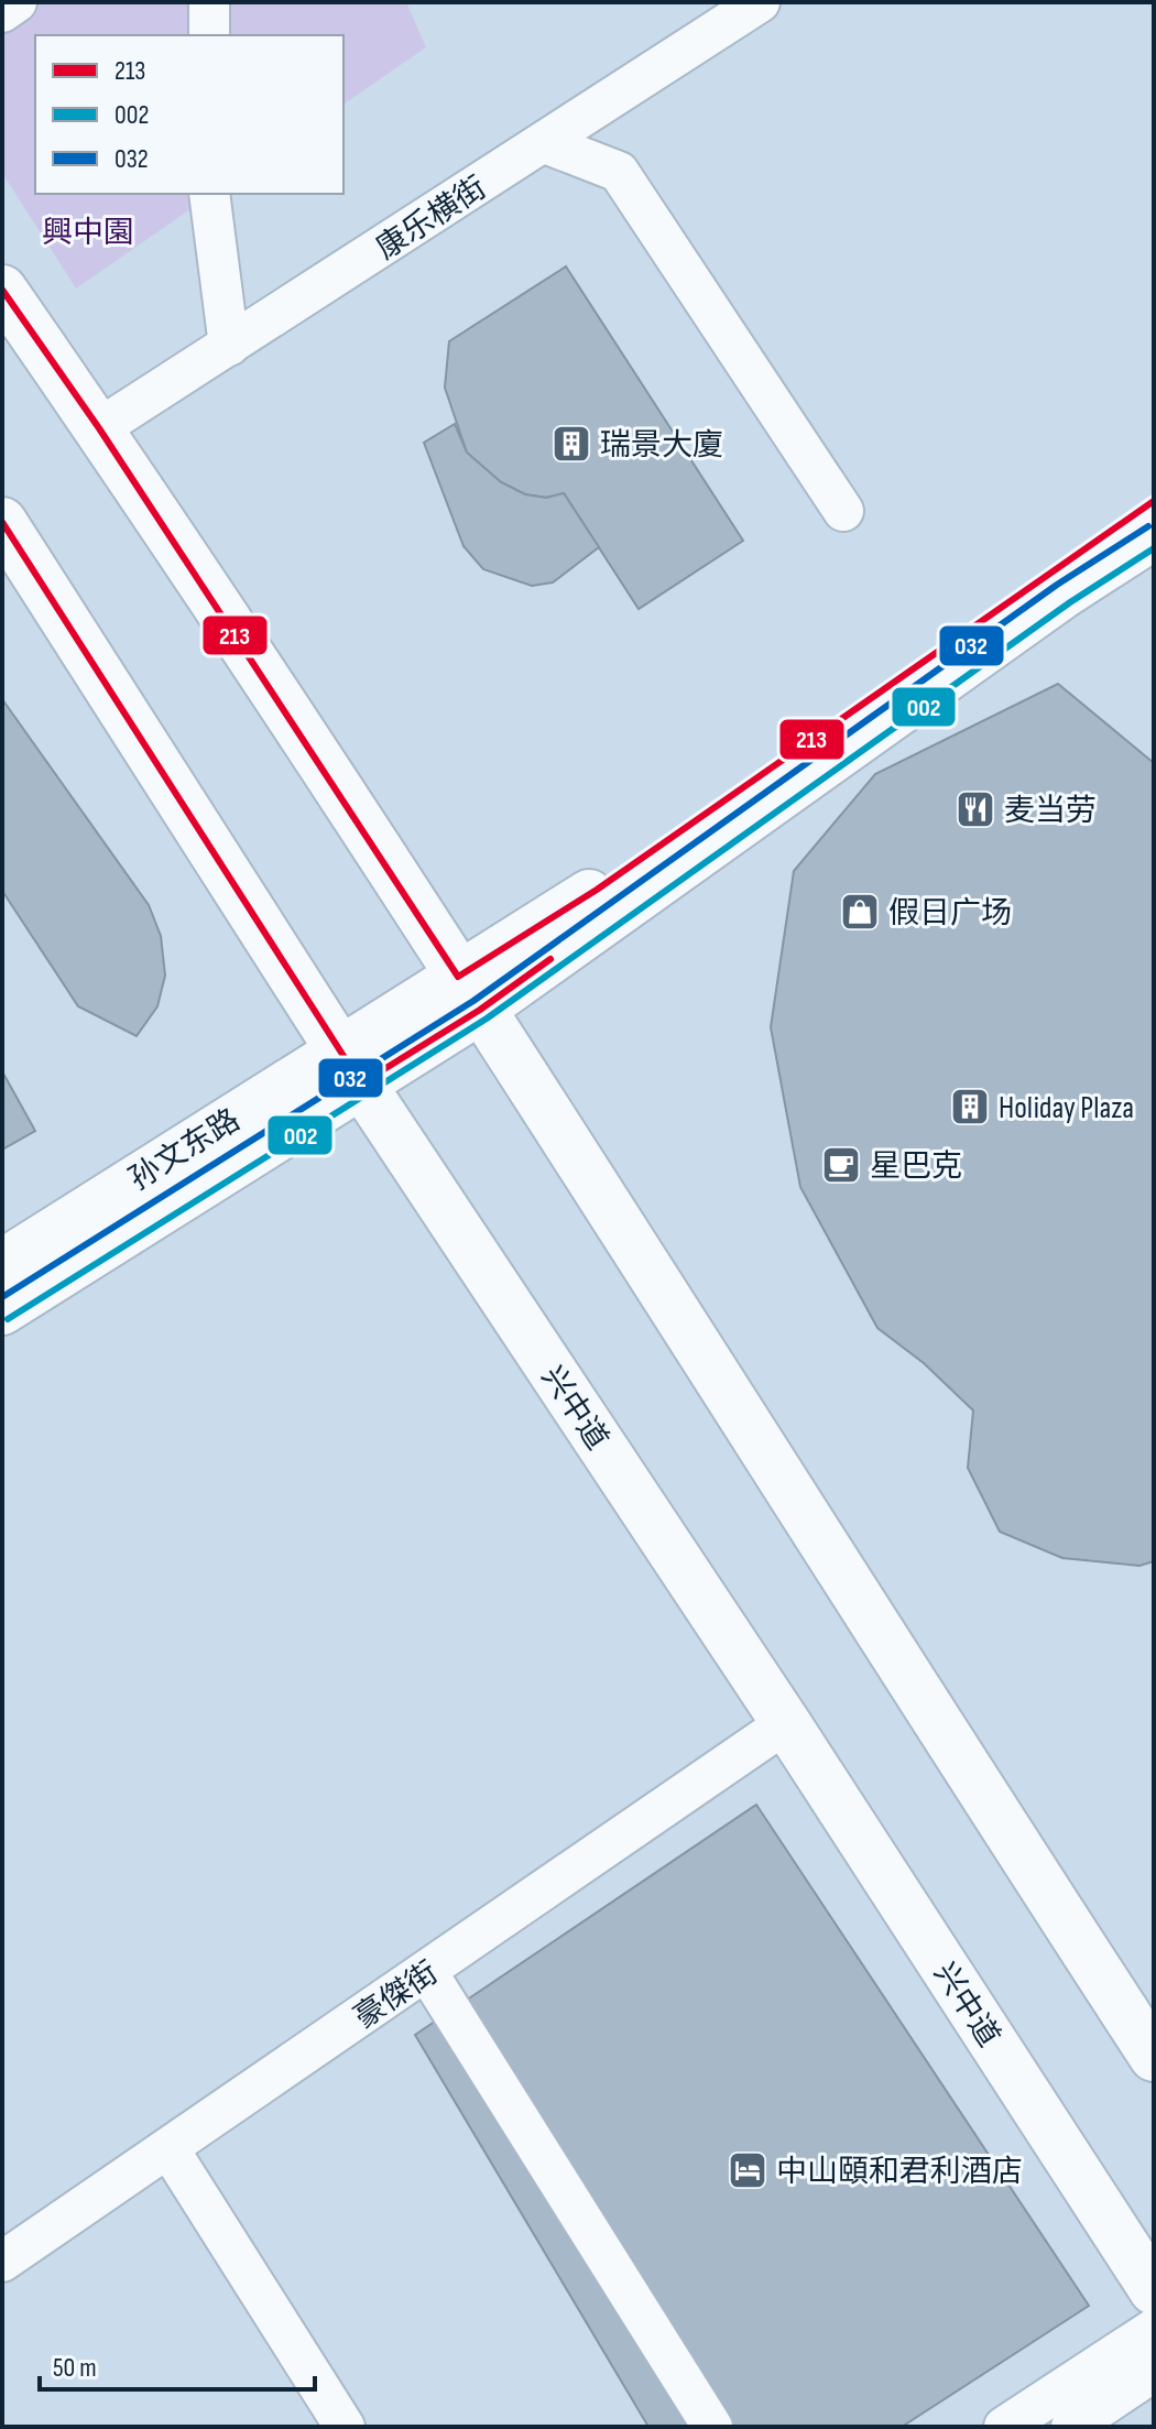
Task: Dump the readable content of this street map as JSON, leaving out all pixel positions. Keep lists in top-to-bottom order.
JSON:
{
  "streets": {
    "main road": ["孙文东路", "兴中道"],
    "street": ["康乐横街", "豪傑街"]
  },
  "crossings": [
    ["孙文东路", "兴中道"],
    ["兴中道", "豪傑街"]
  ],
  "parks": ["興中園"],
  "places": {
    "building": ["瑞景大廈", "Holiday Plaza"],
    "restaurant": ["麦当劳"],
    "shop": ["假日广场"],
    "cafe": ["星巴克"],
    "hotel": ["中山頤和君利酒店"]
  },
  "lines": ["transit line 213", "transit line 032", "transit line 002"],
  "legend": ["213", "002", "032"],
  "scale_bar": "50 m"
}
